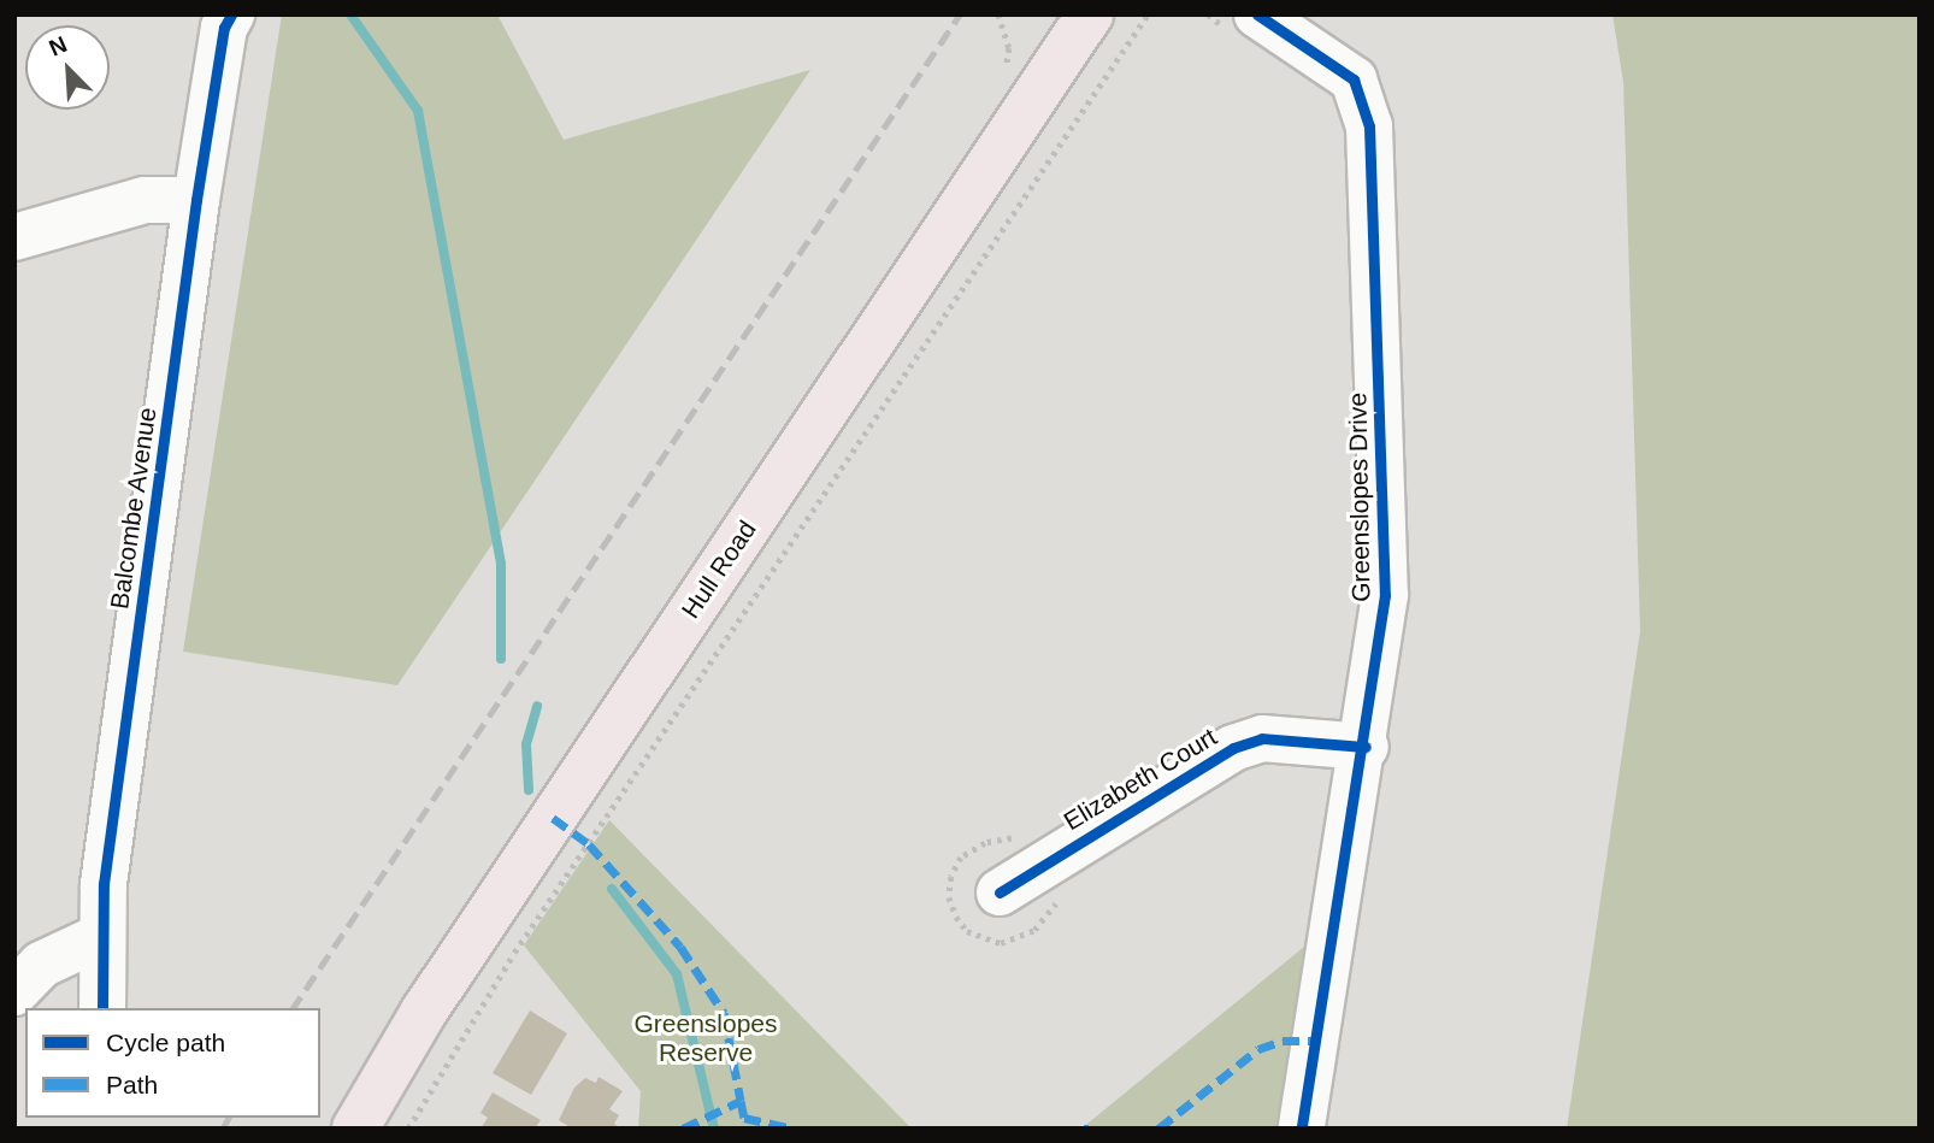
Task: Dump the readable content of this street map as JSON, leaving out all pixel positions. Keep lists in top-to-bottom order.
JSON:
{
  "streets": {
    "main road": ["Hull Road"],
    "street": ["Greenslopes Drive", "Balcombe Avenue", "Elizabeth Court"]
  },
  "crossings": [
    ["Greenslopes Drive", "Elizabeth Court"]
  ],
  "parks": ["Greenslopes Reserve"],
  "legend": ["Cycle path", "Path"],
  "north": "top left"
}
